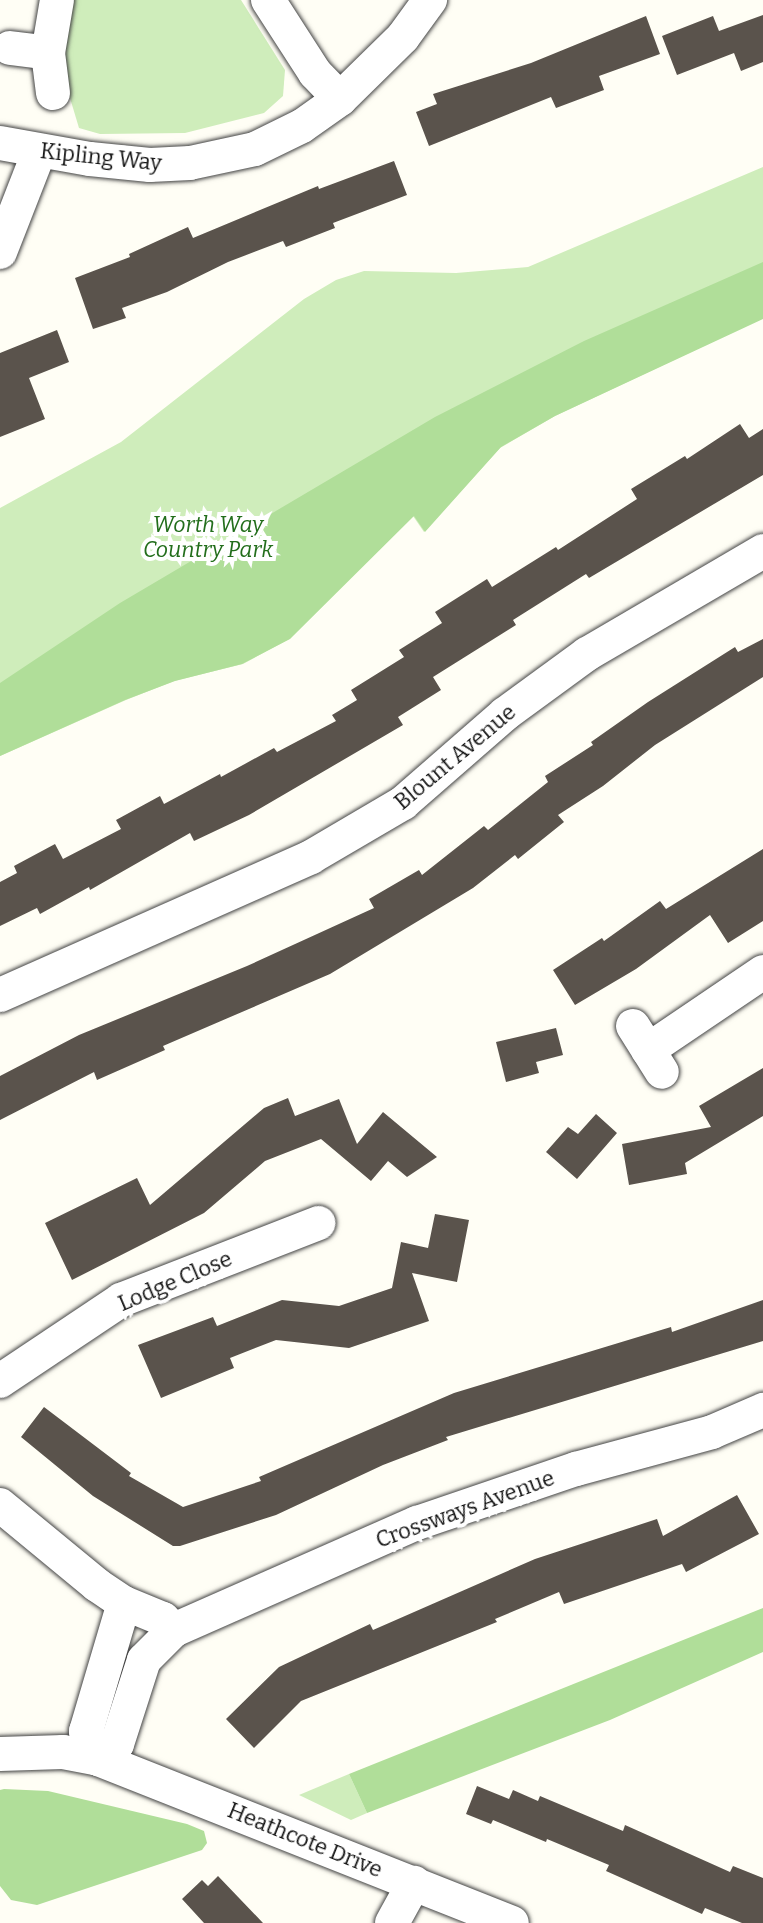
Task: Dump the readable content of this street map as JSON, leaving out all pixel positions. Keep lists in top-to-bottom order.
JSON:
{
  "streets": {
    "street": [
      "Kipling Way",
      "Blount Avenue",
      "Lodge Close",
      "Crossways Avenue",
      "Heathcote Drive"
    ]
  },
  "parks": ["Worth Way Country Park"]
}
